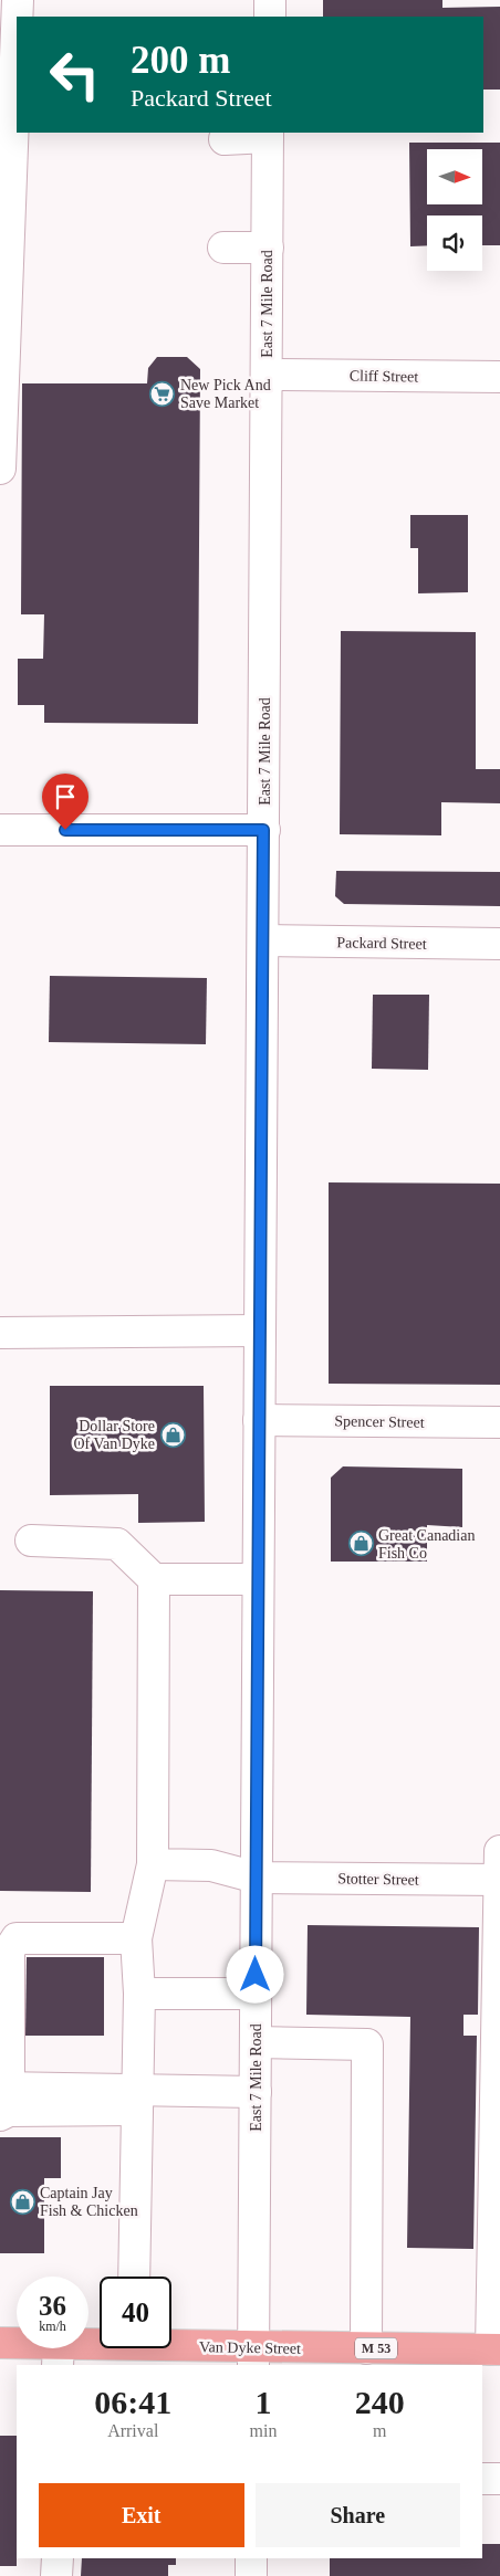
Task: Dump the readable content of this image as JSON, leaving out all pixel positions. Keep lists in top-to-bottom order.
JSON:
{
  "streets": {
    "main road": ["Van Dyke Street", "M 53"],
    "street": [
      "East 7 Mile Road",
      "Cliff Street",
      "Packard Street",
      "Spencer Street",
      "Stotter Street"
    ]
  },
  "crossings": [
    ["East 7 Mile Road", "Cliff Street"],
    ["East 7 Mile Road", "Packard Street"],
    ["East 7 Mile Road", "Spencer Street"],
    ["East 7 Mile Road", "Stotter Street"],
    ["East 7 Mile Road", "Van Dyke Street"]
  ],
  "places": {
    "supermarket": ["New Pick And Save Market"],
    "shop": ["Dollar Store Of Van Dyke", "Great Canadian Fish Co", "Captain Jay Fish & Chicken"]
  },
  "north": "right",
  "page": {
    "turn": ["200 m", "Packard Street"],
    "speed": "36 km/h",
    "limit": "40",
    "eta": [
      "06:41",
      "Arrival",
      "1",
      "min",
      "240",
      "m"
    ],
    "buttons": ["Exit", "Share"]
  }
}
